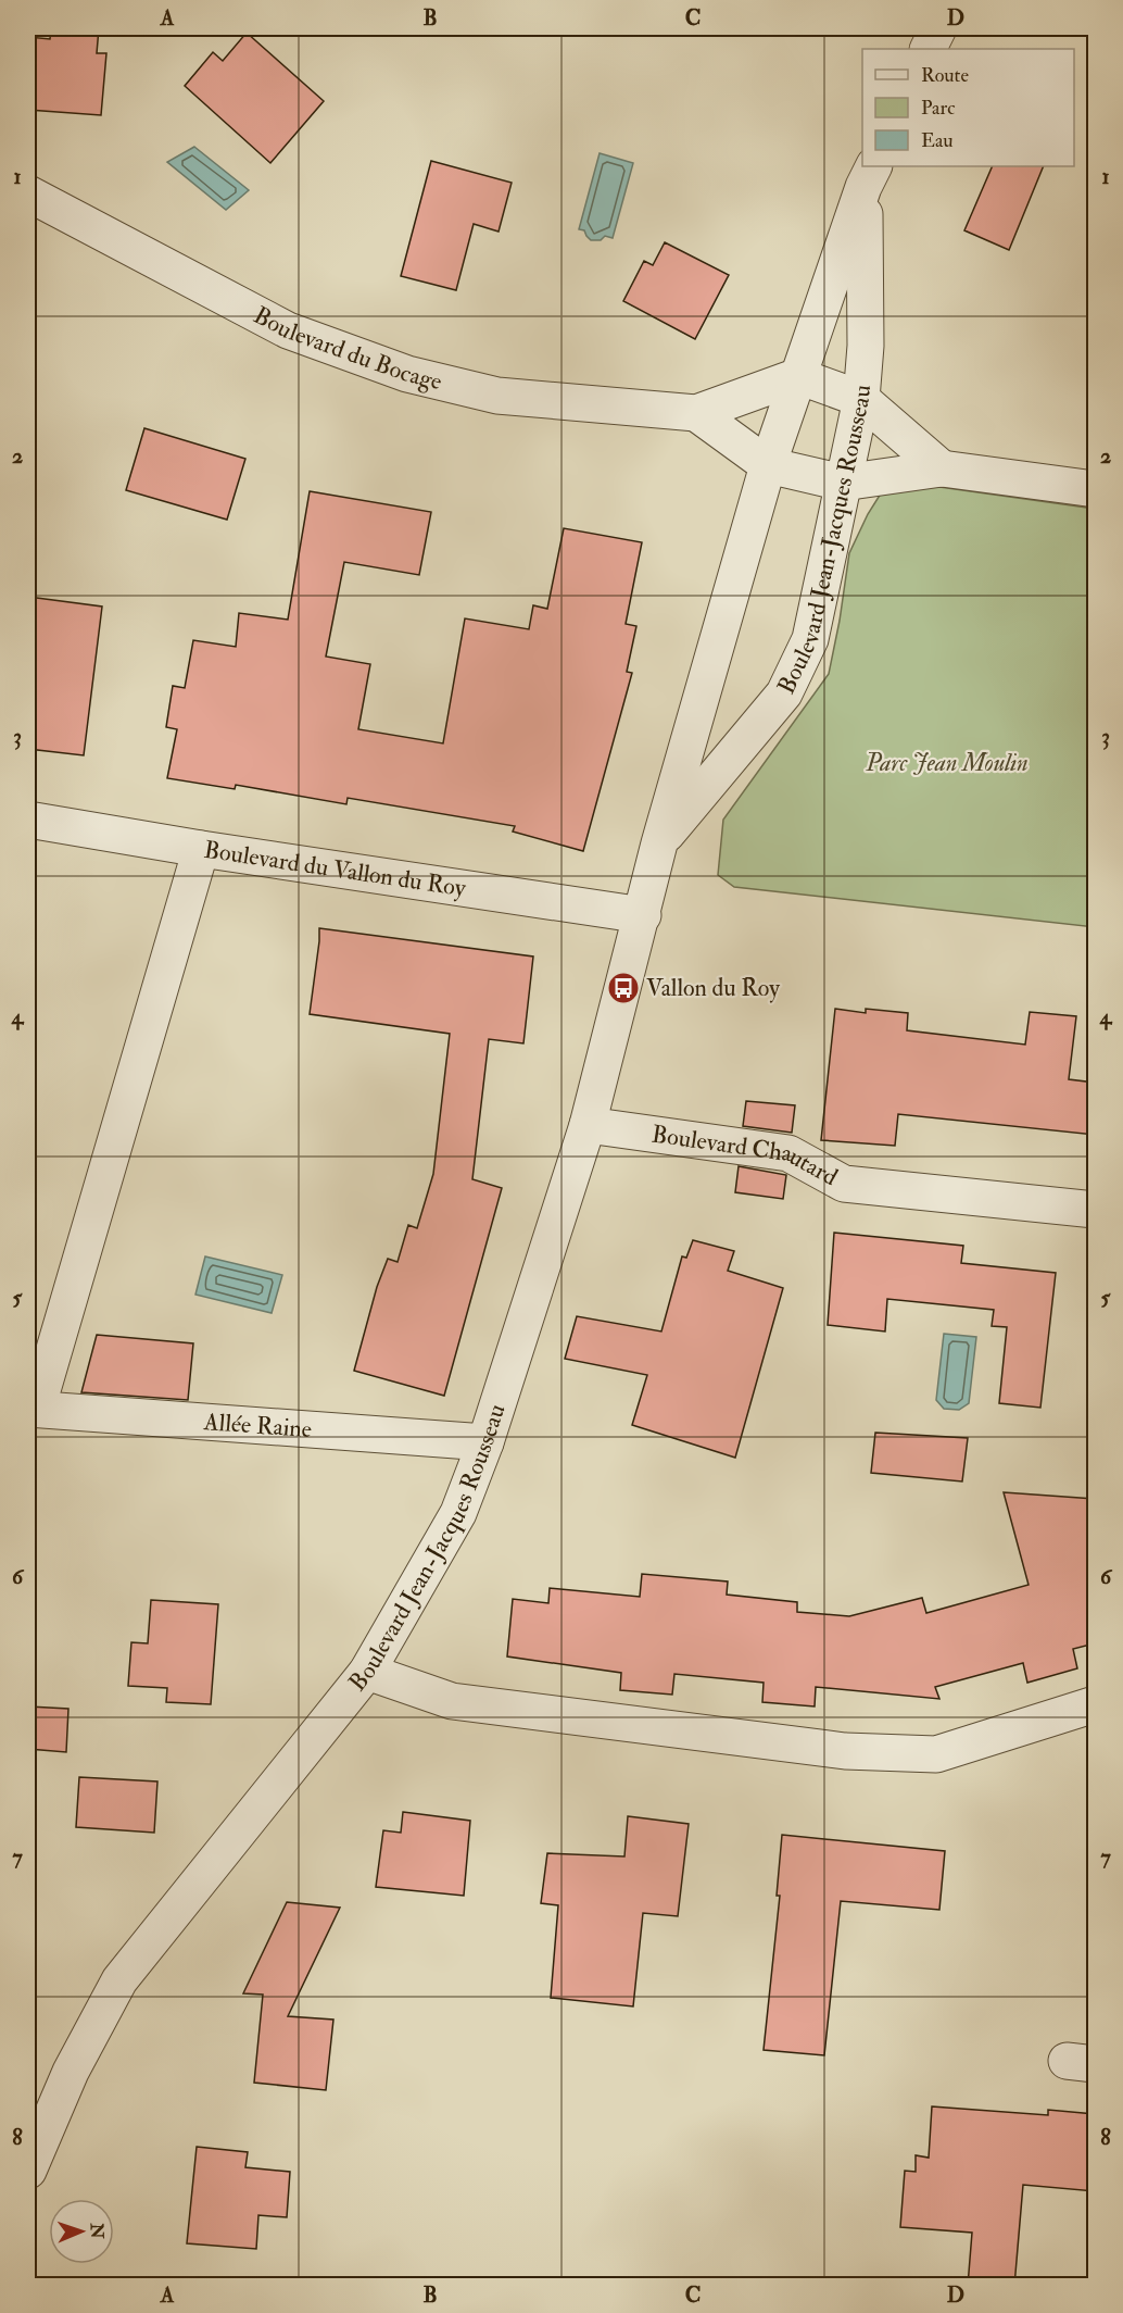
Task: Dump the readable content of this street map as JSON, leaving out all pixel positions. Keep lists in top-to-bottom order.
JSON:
{
  "streets": {
    "street": [
      "Boulevard du Bocage",
      "Boulevard Jean-Jacques Rousseau",
      "Boulevard du Vallon du Roy",
      "Boulevard Chautard",
      "Allée Raine"
    ]
  },
  "crossings": [
    ["Boulevard du Bocage", "Boulevard Jean-Jacques Rousseau"],
    ["Boulevard Jean-Jacques Rousseau", "Boulevard du Vallon du Roy"],
    ["Boulevard Jean-Jacques Rousseau", "Boulevard Chautard"],
    ["Boulevard Jean-Jacques Rousseau", "Allée Raine"]
  ],
  "parks": ["Parc Jean Moulin"],
  "places": {
    "bus stop": ["Vallon du Roy"]
  },
  "legend": ["Route", "Parc", "Eau"],
  "north": "right",
  "grid": {
    "columns": [
      "A",
      "B",
      "C",
      "D"
    ],
    "rows": [
      "1",
      "2",
      "3",
      "4",
      "5",
      "6",
      "7",
      "8"
    ]
  }
}
